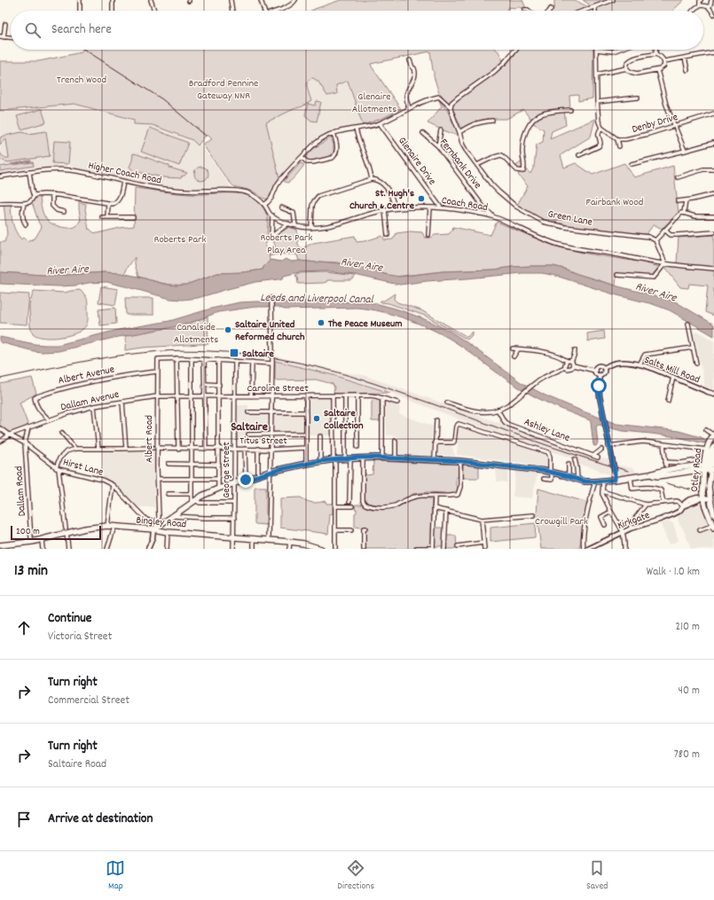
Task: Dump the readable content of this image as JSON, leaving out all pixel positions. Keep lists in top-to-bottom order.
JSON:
{
  "streets": {
    "main road": ["Otley Road", "Bingley Road"],
    "street": [
      "Denby Drive",
      "Glenaire Drive",
      "Fernbank Drive",
      "Higher Coach Road",
      "Coach Road",
      "Green Lane",
      "Salts Mill Road",
      "Albert Avenue",
      "Caroline Street",
      "Dallam Avenue",
      "Ashley Lane",
      "Albert Road",
      "Titus Street",
      "Hirst Lane",
      "George Street",
      "Dallam Road",
      "Kirkgate"
    ]
  },
  "crossings": [
    ["Glenaire Drive", "Coach Road"],
    ["Fernbank Drive", "Coach Road"],
    ["Higher Coach Road", "Coach Road"],
    ["Albert Avenue", "Dallam Avenue"],
    ["Albert Avenue", "Albert Road"],
    ["Caroline Street", "Dallam Avenue"],
    ["Caroline Street", "Albert Road"],
    ["Caroline Street", "George Street"],
    ["Dallam Avenue", "Albert Road"],
    ["Dallam Avenue", "Hirst Lane"],
    ["Albert Road", "Titus Street"],
    ["Albert Road", "Hirst Lane"],
    ["Titus Street", "George Street"],
    ["Hirst Lane", "Dallam Road"],
    ["Hirst Lane", "Bingley Road"],
    ["George Street", "Bingley Road"],
    ["Otley Road", "Kirkgate"]
  ],
  "districts": ["Saltaire"],
  "water": ["River Aire", "Leeds and Liverpool Canal"],
  "parks": [
    "Trench Wood",
    "Bradford Pennine Gateway NNR",
    "Glenaire Allotments",
    "Fairbank Wood",
    "Roberts Park Play Area",
    "Roberts Park",
    "Canalside Allotments",
    "Crowgill Park"
  ],
  "places": {
    "other": [
      "St. Hugh's Church & Centre",
      "The Peace Museum",
      "Saltaire United Reformed Church",
      "Saltaire Collection"
    ],
    "transit": ["Saltaire"]
  },
  "scale_bar": "200 m",
  "page": {
    "search": "Search here",
    "scale": "200 m",
    "heading": ["13 min", "Walk · 1.0 km"],
    "list": [
      ["Continue", "Victoria Street", "210 m"],
      ["Turn right", "Commercial Street", "40 m"],
      ["Turn right", "Saltaire Road", "780 m"],
      "Arrive at destination"
    ],
    "nav": ["Map", "Directions", "Saved"]
  }
}
